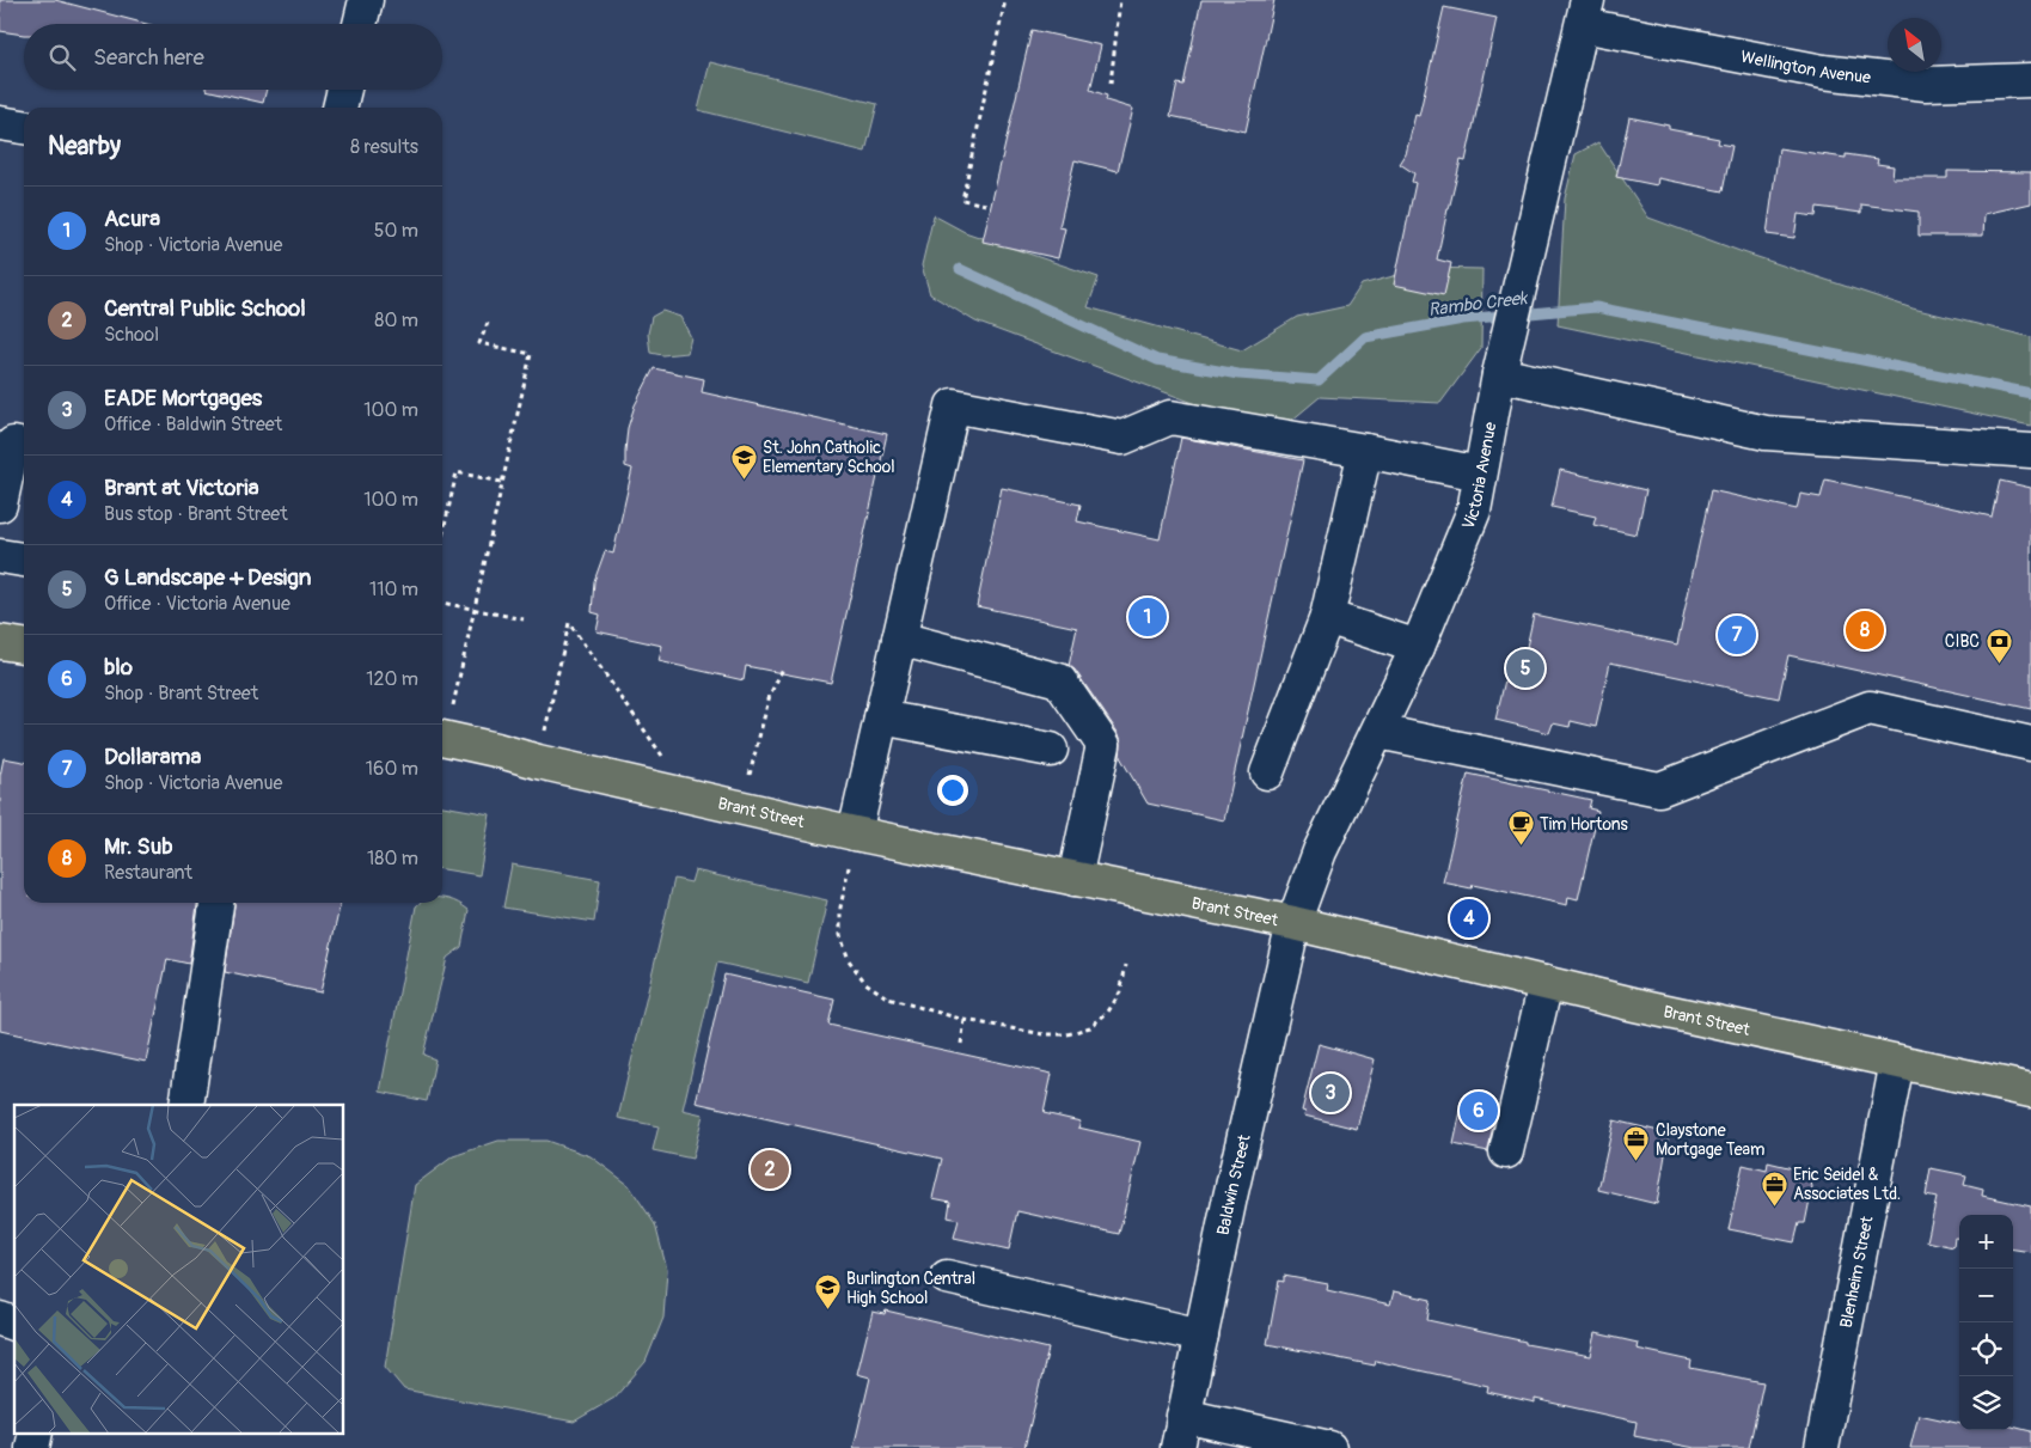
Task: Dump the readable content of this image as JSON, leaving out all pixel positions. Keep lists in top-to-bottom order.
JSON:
{
  "streets": {
    "main road": ["Brant Street"],
    "street": [
      "Wellington Avenue",
      "Victoria Avenue",
      "Baldwin Street",
      "Blenheim Street"
    ]
  },
  "crossings": [
    ["Wellington Avenue", "Victoria Avenue"],
    ["Victoria Avenue", "Brant Street"],
    ["Victoria Avenue", "Baldwin Street"],
    ["Brant Street", "Baldwin Street"],
    ["Brant Street", "Blenheim Street"]
  ],
  "water": ["Rambo Creek"],
  "places": {
    "school or university": ["St. John Catholic Elementary School", "Burlington Central High School"],
    "bank": ["CIBC"],
    "cafe": ["Tim Hortons"],
    "office": ["Claystone Mortgage Team", "Eric Seidel & Associates Ltd."]
  },
  "north": "top left",
  "page": {
    "search": "Search here",
    "heading": ["Nearby", "8 results"],
    "list": [
      {
        "mark": "1",
        "name": "Acura",
        "note": "Shop · Victoria Avenue",
        "value": "50 m"
      },
      {
        "mark": "2",
        "name": "Central Public School",
        "note": "School",
        "value": "80 m"
      },
      {
        "mark": "3",
        "name": "EADE Mortgages",
        "note": "Office · Baldwin Street",
        "value": "100 m"
      },
      {
        "mark": "4",
        "name": "Brant at Victoria",
        "note": "Bus stop · Brant Street",
        "value": "100 m"
      },
      {
        "mark": "5",
        "name": "G Landscape + Design",
        "note": "Office · Victoria Avenue",
        "value": "110 m"
      },
      {
        "mark": "6",
        "name": "blo",
        "note": "Shop · Brant Street",
        "value": "120 m"
      },
      {
        "mark": "7",
        "name": "Dollarama",
        "note": "Shop · Victoria Avenue",
        "value": "160 m"
      },
      {
        "mark": "8",
        "name": "Mr. Sub",
        "note": "Restaurant",
        "value": "180 m"
      }
    ],
    "pins": [
      "1",
      "8",
      "7",
      "5",
      "4",
      "3",
      "6",
      "2"
    ],
    "map_buttons": ["+", "−"]
  }
}
